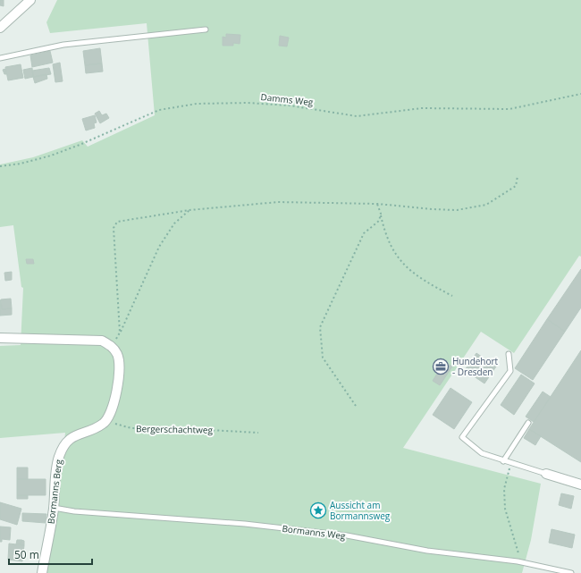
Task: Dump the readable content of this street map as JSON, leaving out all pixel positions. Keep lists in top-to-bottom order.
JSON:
{
  "streets": {
    "street": ["Bormanns Berg"],
    "lane": ["Bormanns Weg"],
    "path": ["Damms Weg", "Bergerschachtweg"]
  },
  "crossings": [
    ["Bergerschachtweg", "Bormanns Berg"],
    ["Bormanns Berg", "Bormanns Weg"]
  ],
  "places": {
    "office": ["Hundehort - Dresden"],
    "place": ["Aussicht am Bormannsweg"]
  },
  "scale_bar": "50 m"
}
